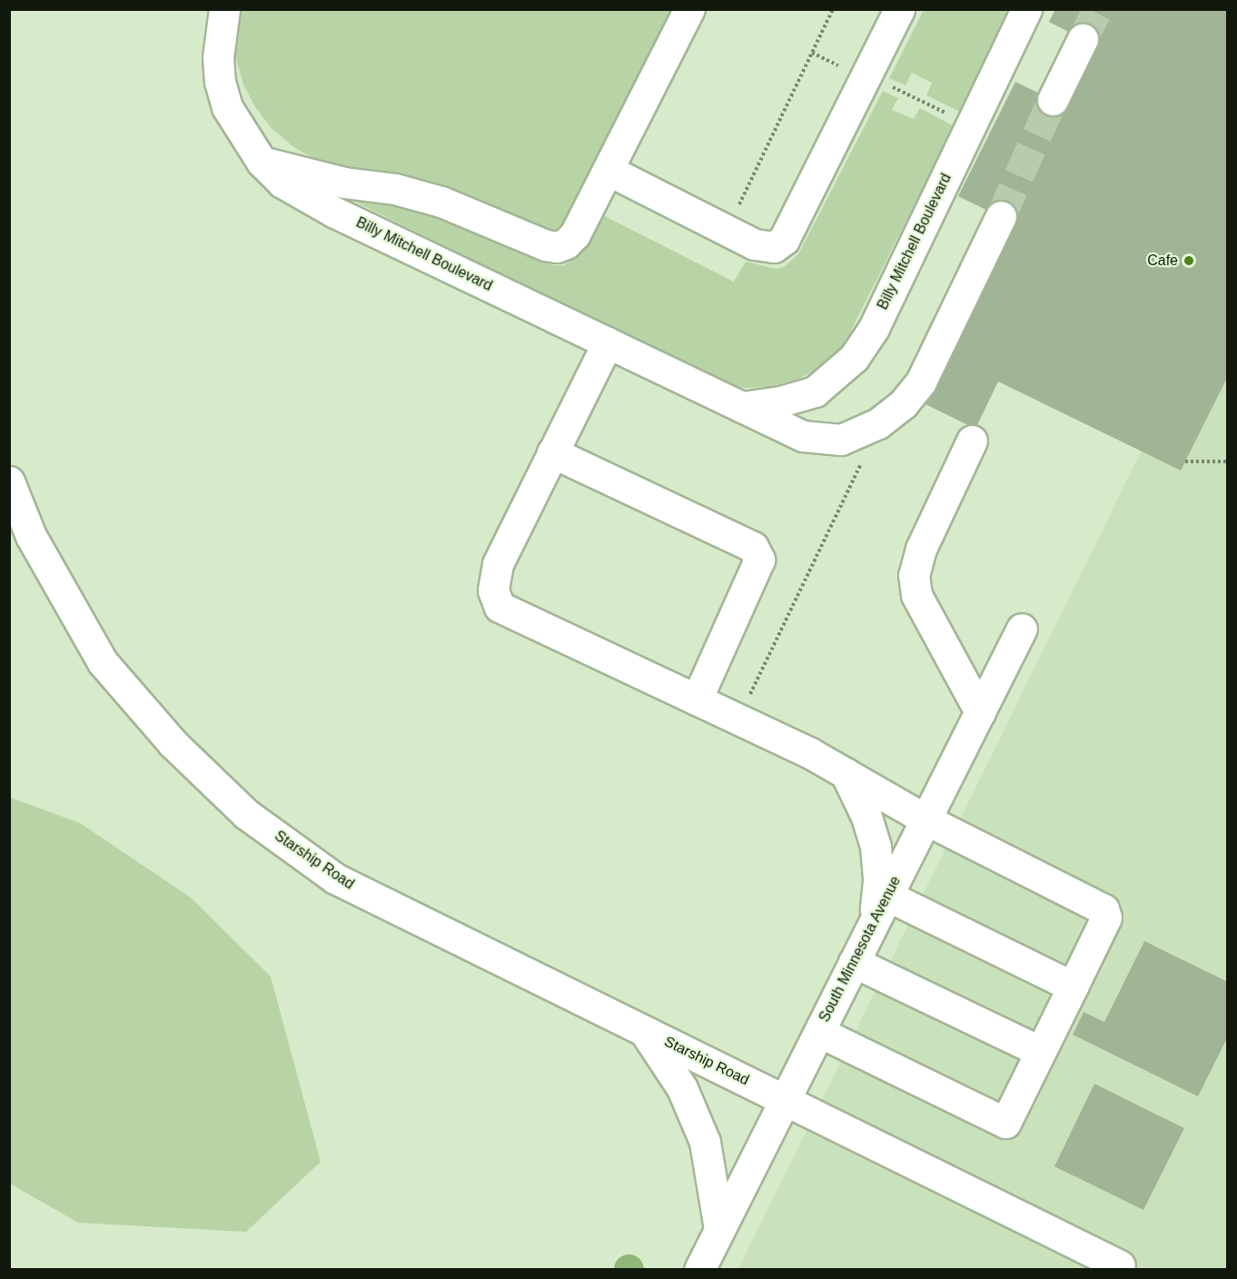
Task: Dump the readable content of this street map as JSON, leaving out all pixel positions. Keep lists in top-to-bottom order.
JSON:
{
  "streets": {
    "street": ["Billy Mitchell Boulevard", "Starship Road", "South Minnesota Avenue"]
  },
  "crossings": [
    ["Starship Road", "South Minnesota Avenue"]
  ],
  "places": ["Cafe"]
}
